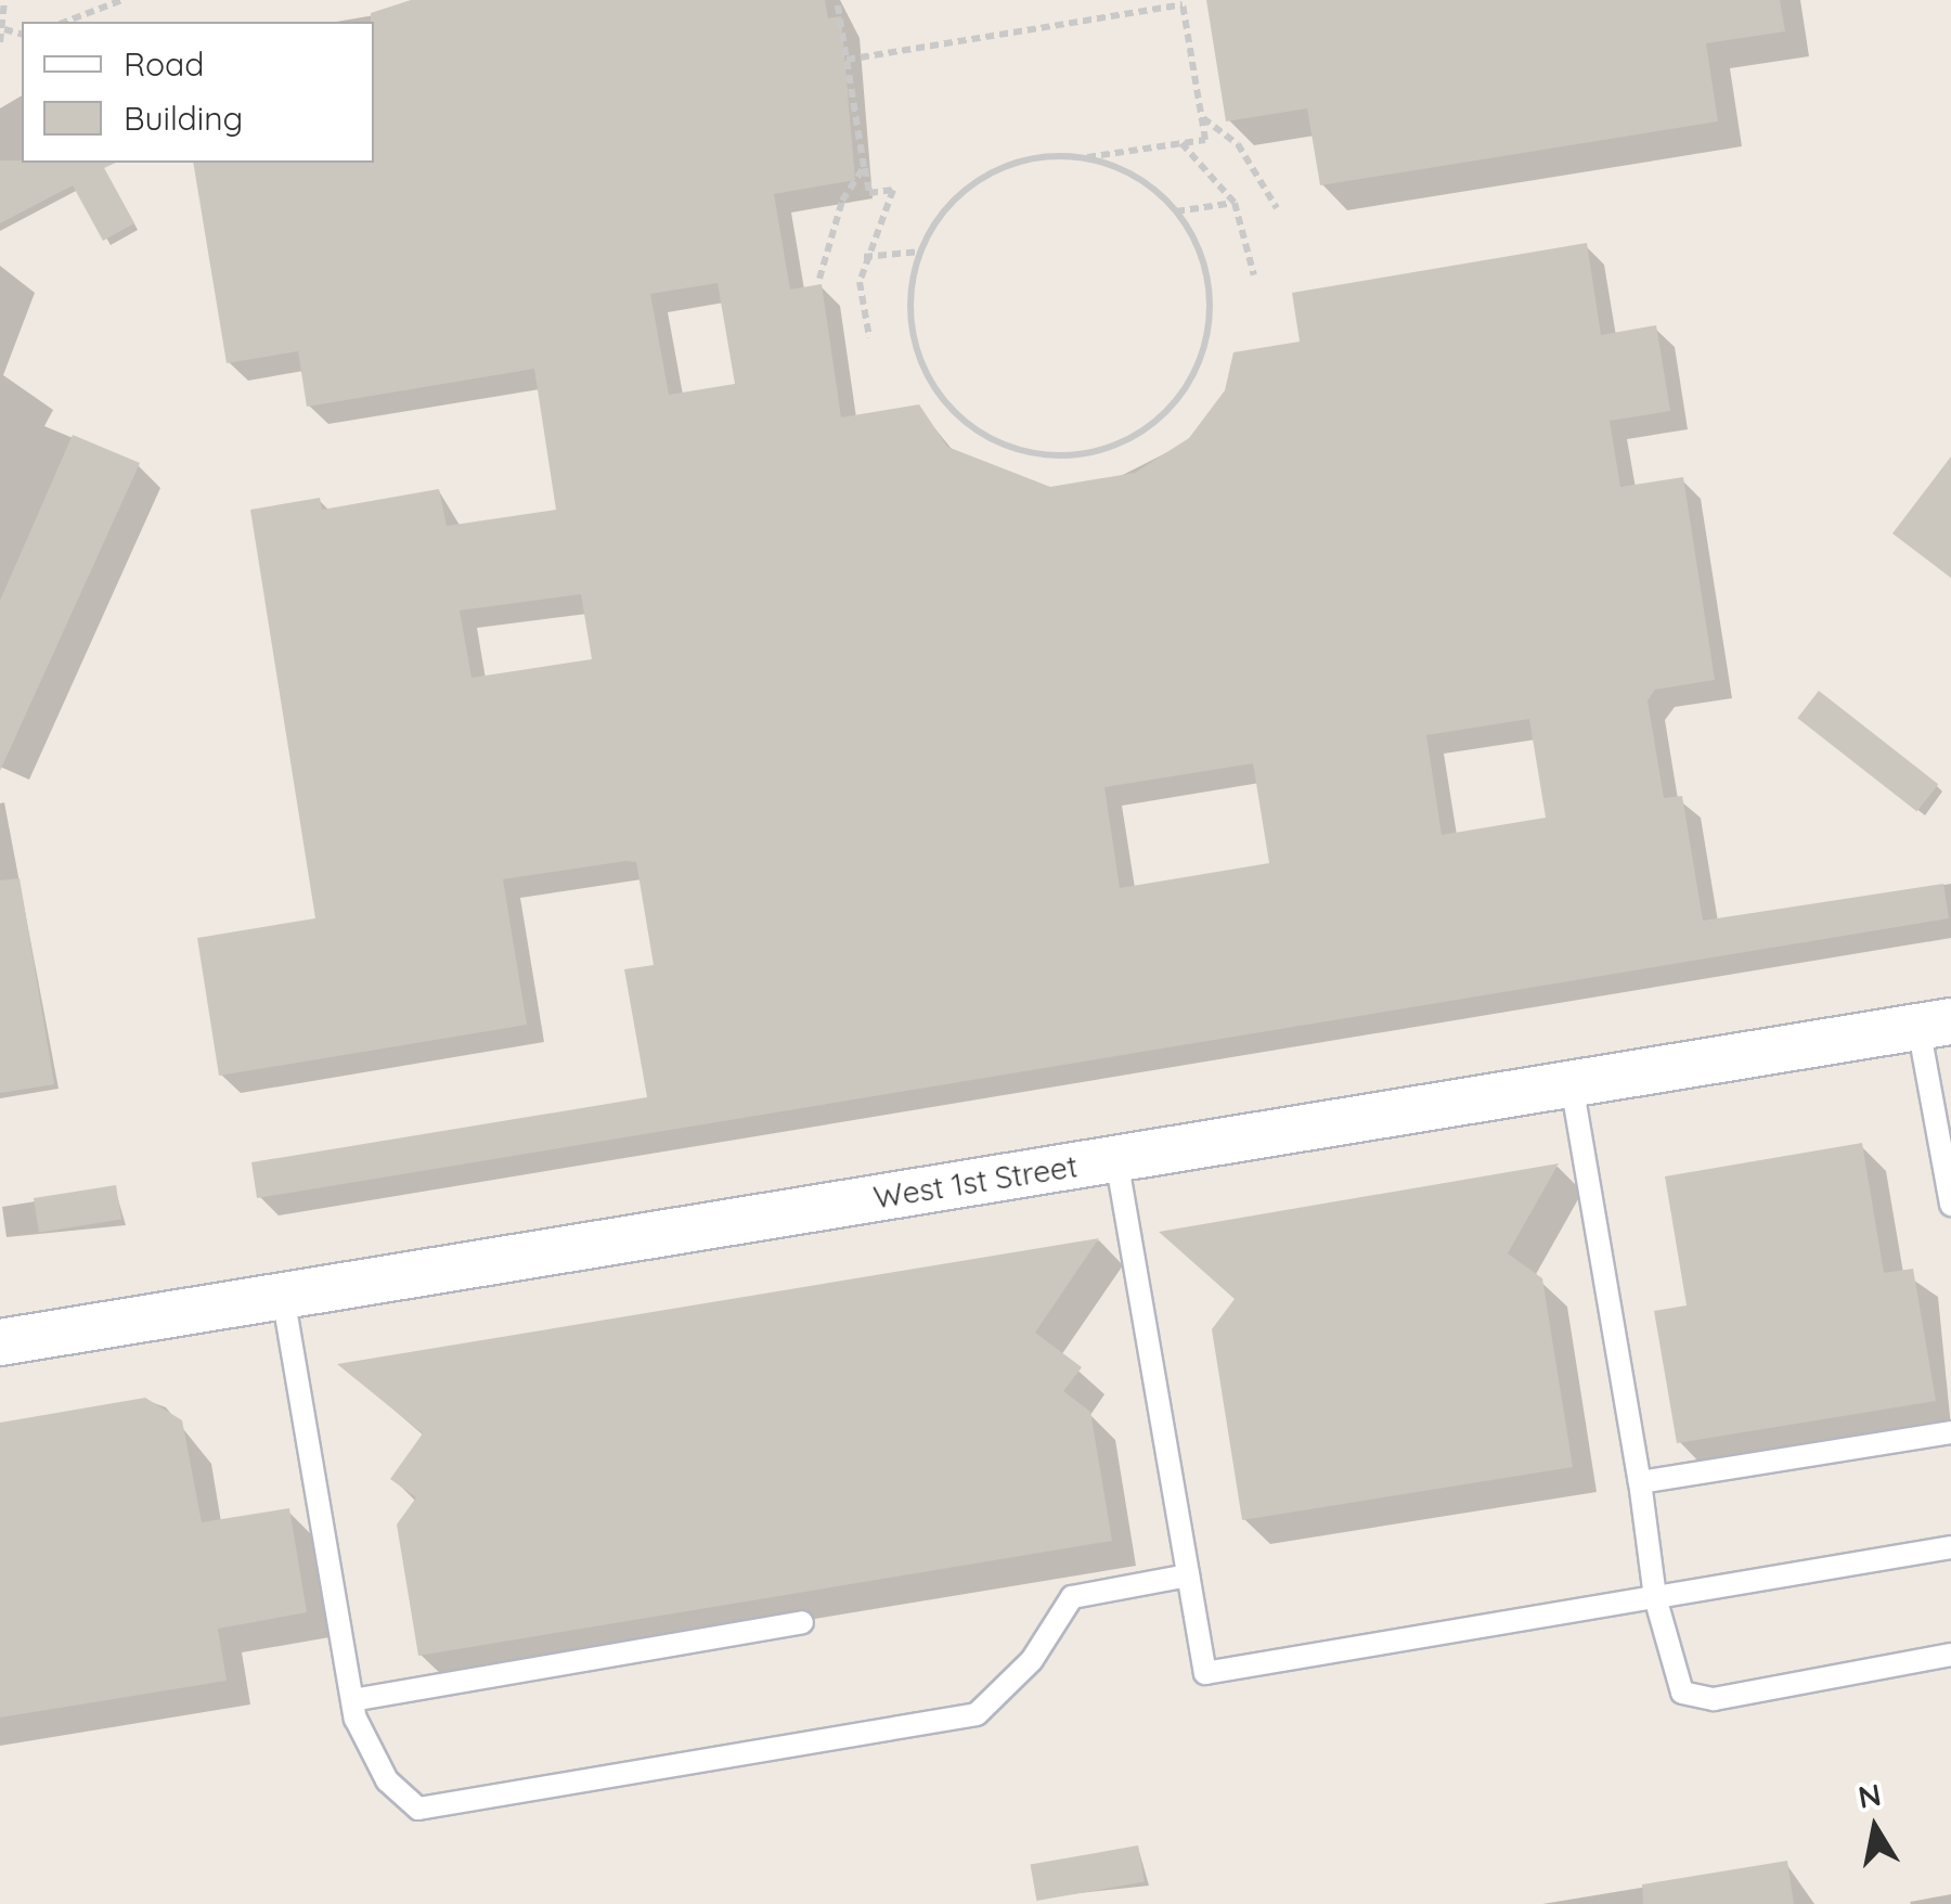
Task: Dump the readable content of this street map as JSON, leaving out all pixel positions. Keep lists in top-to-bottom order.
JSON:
{
  "streets": {
    "street": ["West 1st Street"]
  },
  "legend": ["Road", "Building"],
  "north": "top"
}
